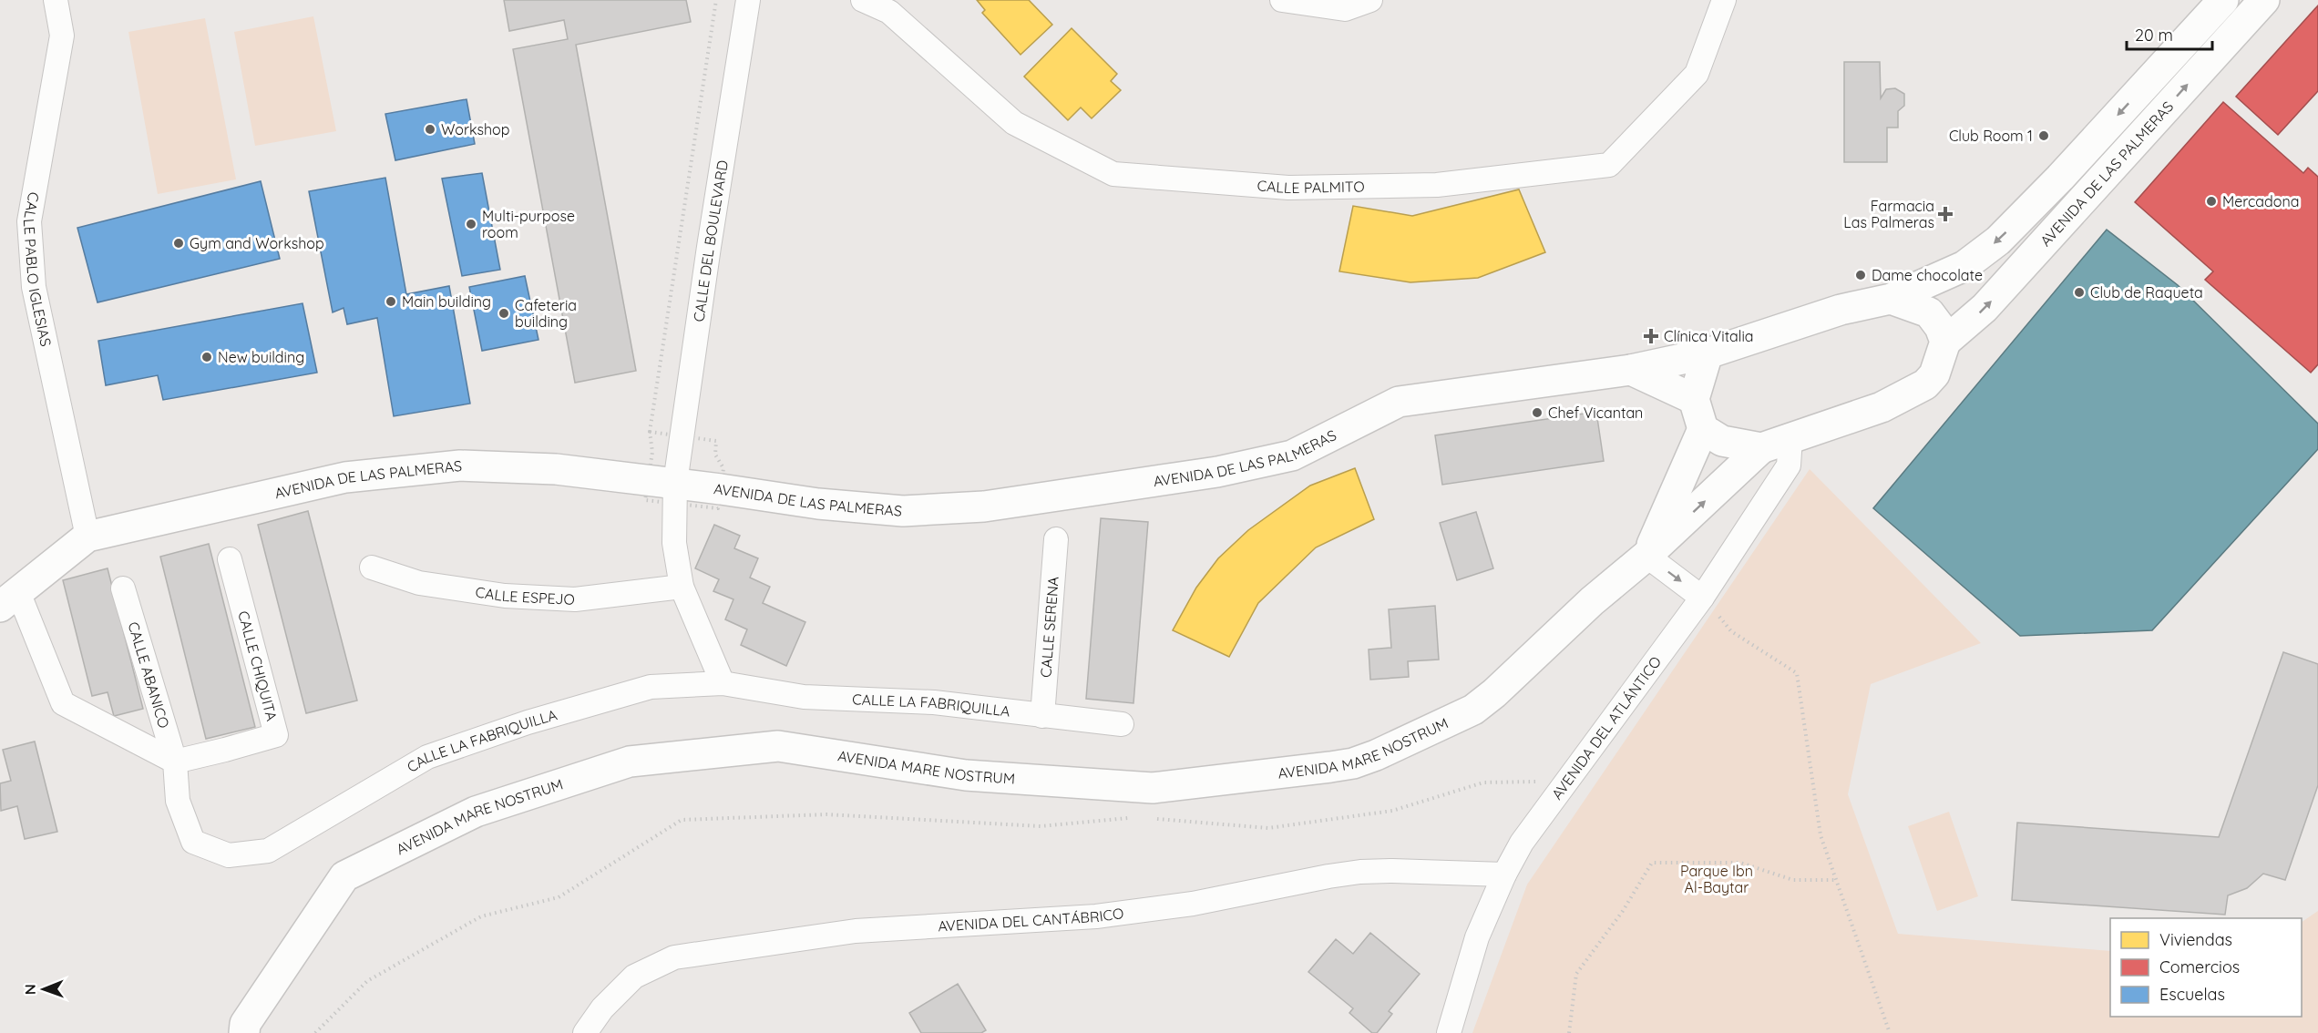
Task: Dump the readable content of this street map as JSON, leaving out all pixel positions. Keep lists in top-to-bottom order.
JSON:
{
  "streets": {
    "street": [
      "AVENIDA DE LAS PALMERAS",
      "CALLE PALMITO",
      "CALLE DEL BOULEVARD",
      "CALLE PABLO IGLESIAS",
      "CALLE ESPEJO",
      "CALLE SERENA",
      "CALLE CHIQUITA",
      "CALLE ABANICO",
      "CALLE LA FABRIQUILLA",
      "AVENIDA DEL ATLÁNTICO",
      "AVENIDA MARE NOSTRUM",
      "AVENIDA DEL CANTÁBRICO"
    ]
  },
  "crossings": [
    ["AVENIDA DE LAS PALMERAS", "CALLE DEL BOULEVARD"],
    ["AVENIDA DE LAS PALMERAS", "CALLE PABLO IGLESIAS"],
    ["CALLE DEL BOULEVARD", "CALLE ESPEJO"],
    ["CALLE DEL BOULEVARD", "CALLE LA FABRIQUILLA"],
    ["CALLE SERENA", "CALLE LA FABRIQUILLA"],
    ["CALLE CHIQUITA", "CALLE ABANICO"],
    ["CALLE CHIQUITA", "CALLE LA FABRIQUILLA"],
    ["CALLE ABANICO", "CALLE LA FABRIQUILLA"],
    ["AVENIDA DEL ATLÁNTICO", "AVENIDA DEL CANTÁBRICO"]
  ],
  "parks": ["Parque Ibn Al-Baytar"],
  "places": {
    "other": [
      "Workshop",
      "Club Room 1",
      "Mercadona",
      "Multi-purpose room",
      "Gym and Workshop",
      "Dame chocolate",
      "Club de Raqueta",
      "Main building",
      "Cafeteria building",
      "New building",
      "Chef Vicantan"
    ],
    "health": ["Farmacia Las Palmeras", "Clínica Vitalia"]
  },
  "legend": ["Viviendas", "Comercios", "Escuelas"],
  "scale_bar": "20 m",
  "north": "left"
}
